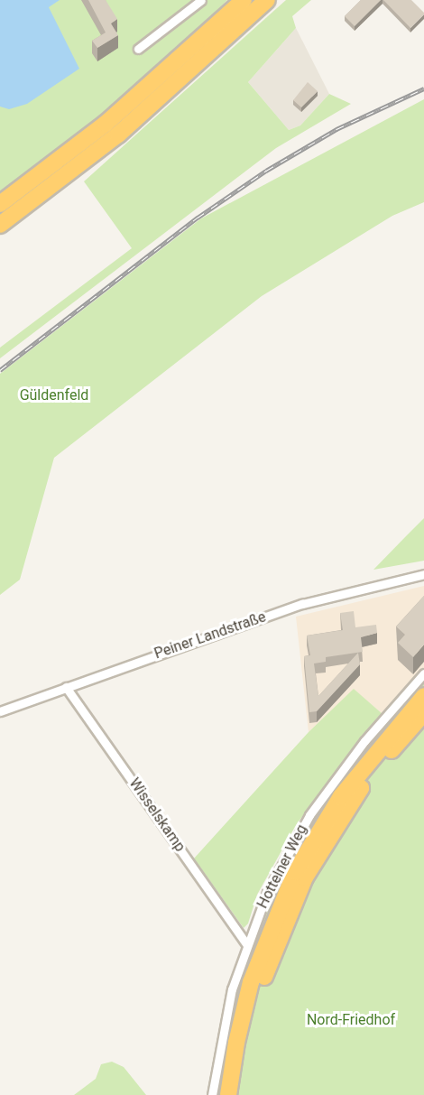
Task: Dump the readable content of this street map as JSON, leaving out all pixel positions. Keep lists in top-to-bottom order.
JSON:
{
  "streets": {
    "street": ["Peiner Landstraße", "Wisselskamp", "Hottelner Weg"]
  },
  "crossings": [
    ["Peiner Landstraße", "Wisselskamp"],
    ["Wisselskamp", "Hottelner Weg"]
  ],
  "parks": ["Güldenfeld", "Nord-Friedhof"]
}
